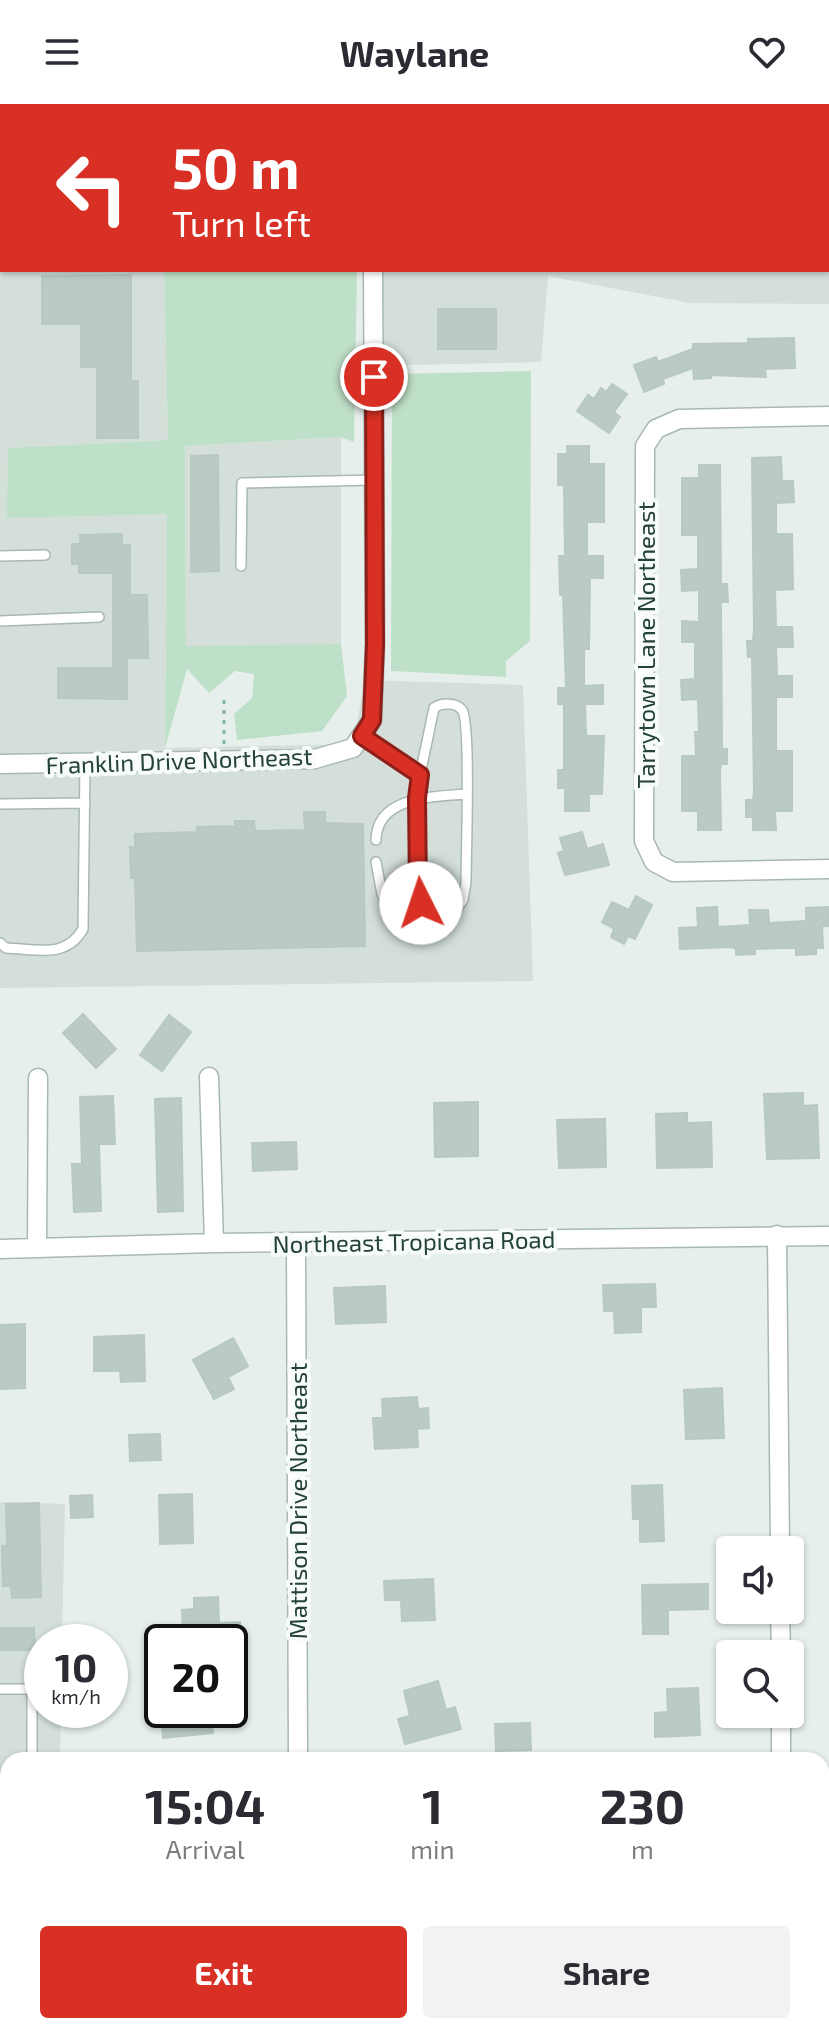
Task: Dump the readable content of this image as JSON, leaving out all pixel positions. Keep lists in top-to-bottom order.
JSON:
{
  "streets": {
    "street": [
      "Tarrytown Lane Northeast",
      "Franklin Drive Northeast",
      "Northeast Tropicana Road",
      "Mattison Drive Northeast"
    ]
  },
  "crossings": [
    ["Northeast Tropicana Road", "Mattison Drive Northeast"]
  ],
  "page": {
    "header": "Waylane",
    "turn": ["50 m", "Turn left"],
    "speed": "10 km/h",
    "limit": "20",
    "eta": [
      "15:04",
      "Arrival",
      "1",
      "min",
      "230",
      "m"
    ],
    "buttons": ["Exit", "Share"]
  }
}
